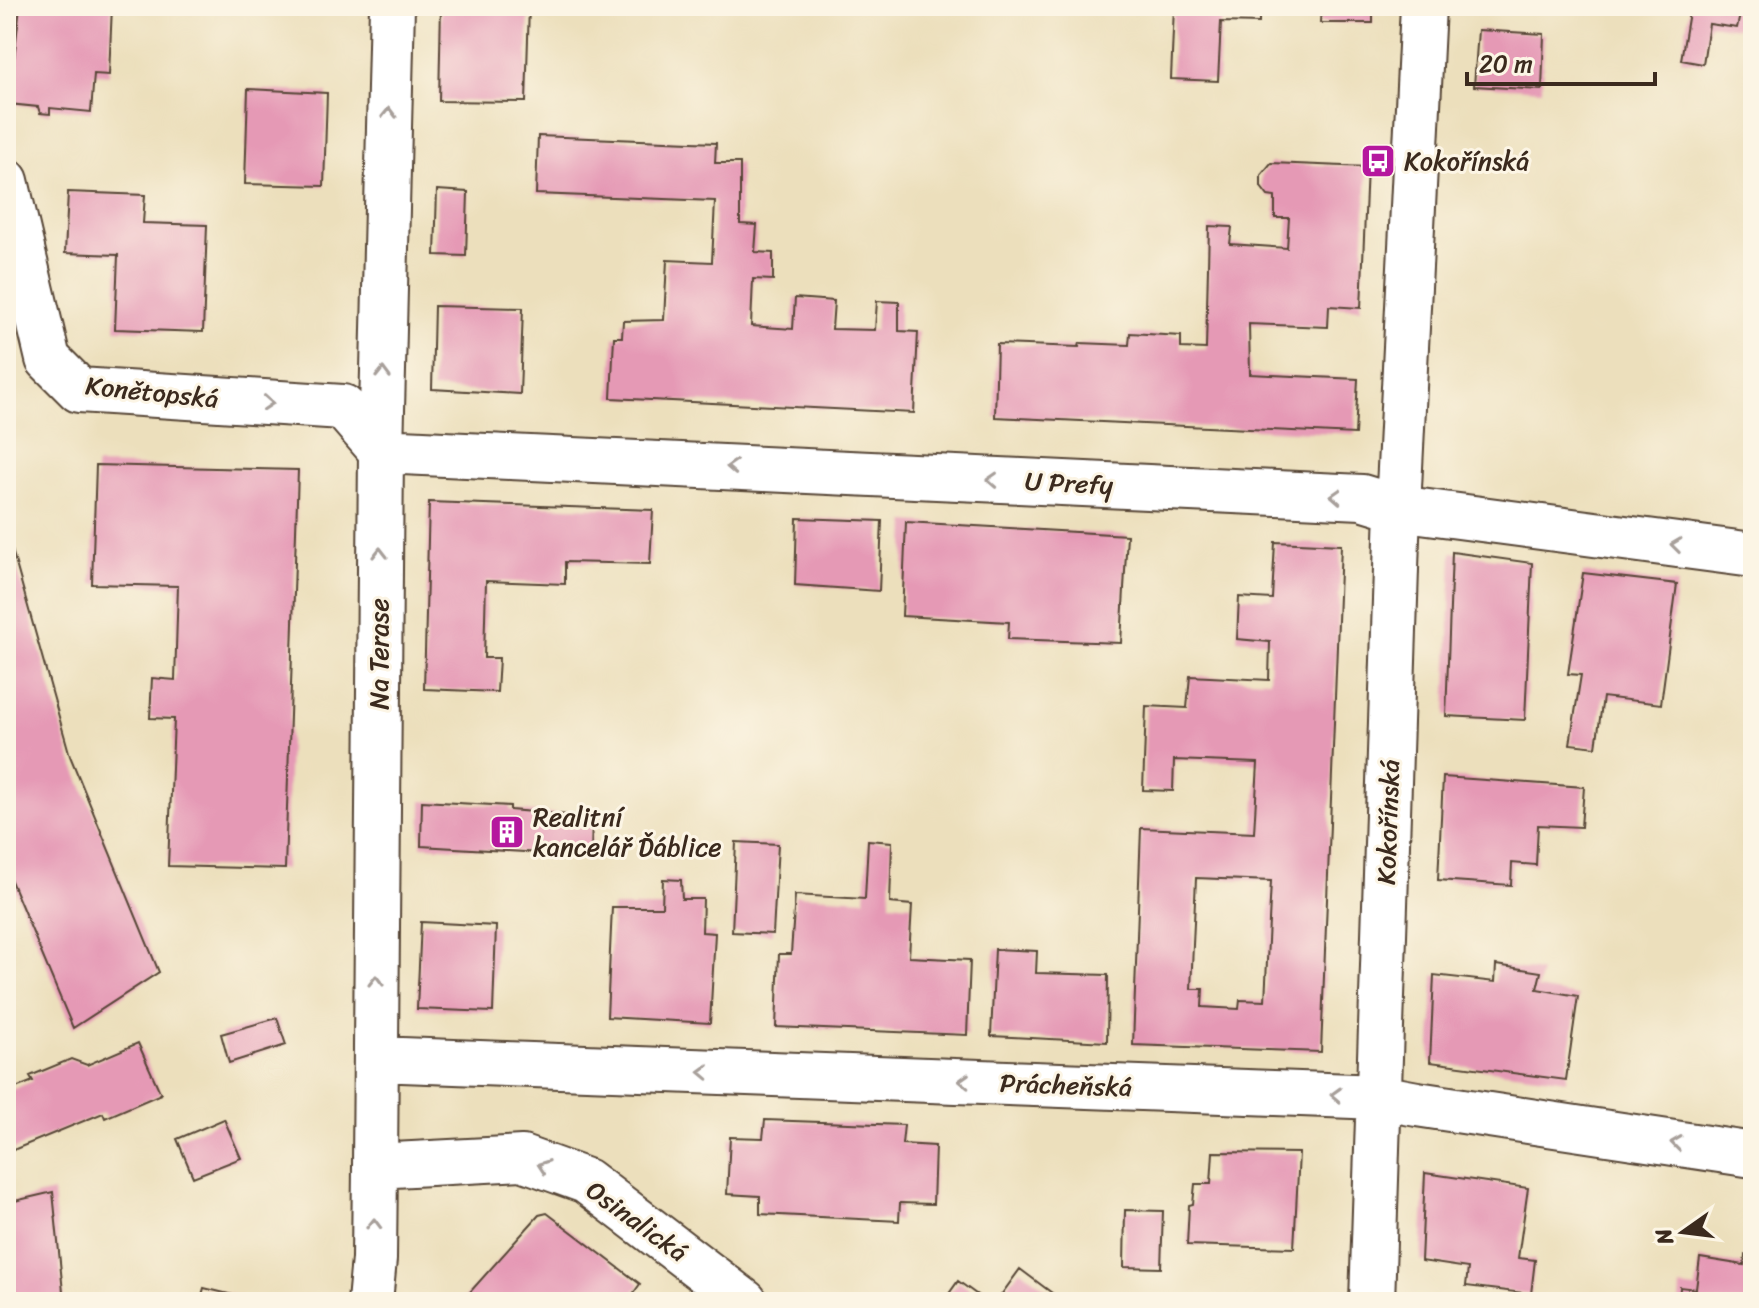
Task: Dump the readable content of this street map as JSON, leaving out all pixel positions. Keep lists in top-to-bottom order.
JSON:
{
  "streets": {
    "street": [
      "Konětopská",
      "U Prefy",
      "Na Terase",
      "Kokořínská",
      "Prácheňská",
      "Osinalická"
    ]
  },
  "crossings": [
    ["Konětopská", "U Prefy"],
    ["Konětopská", "Na Terase"],
    ["U Prefy", "Na Terase"],
    ["U Prefy", "Kokořínská"],
    ["Na Terase", "Prácheňská"],
    ["Na Terase", "Osinalická"],
    ["Kokořínská", "Prácheňská"]
  ],
  "one_way": [
    "Konětopská",
    "U Prefy",
    "Na Terase",
    "Prácheňská",
    "Osinalická"
  ],
  "places": {
    "bus stop": ["Kokořínská"],
    "building": ["Realitní kancelář Ďáblice"]
  },
  "scale_bar": "20 m",
  "north": "left"
}
